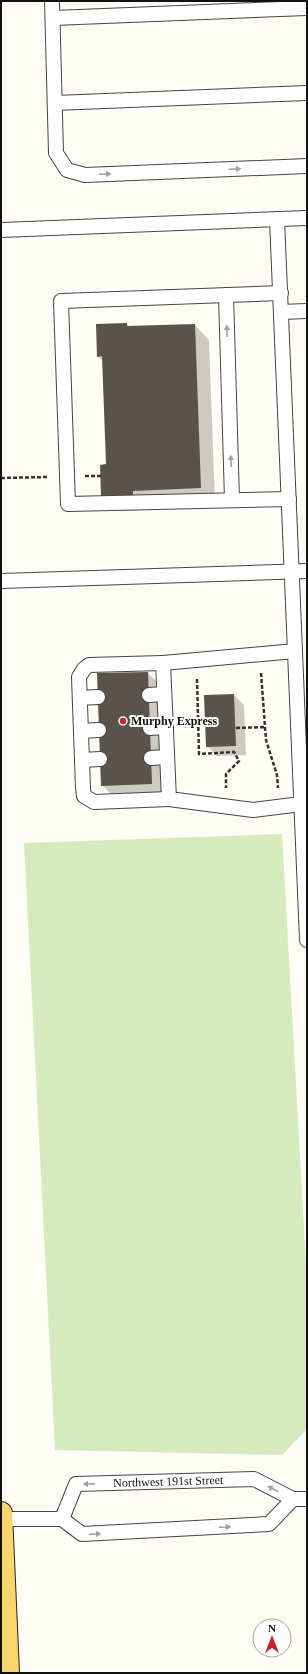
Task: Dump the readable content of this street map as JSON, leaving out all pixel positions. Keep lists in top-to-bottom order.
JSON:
{
  "streets": {
    "lane": ["Northwest 191st Street"]
  },
  "places": ["Murphy Express"],
  "north": "top"
}
